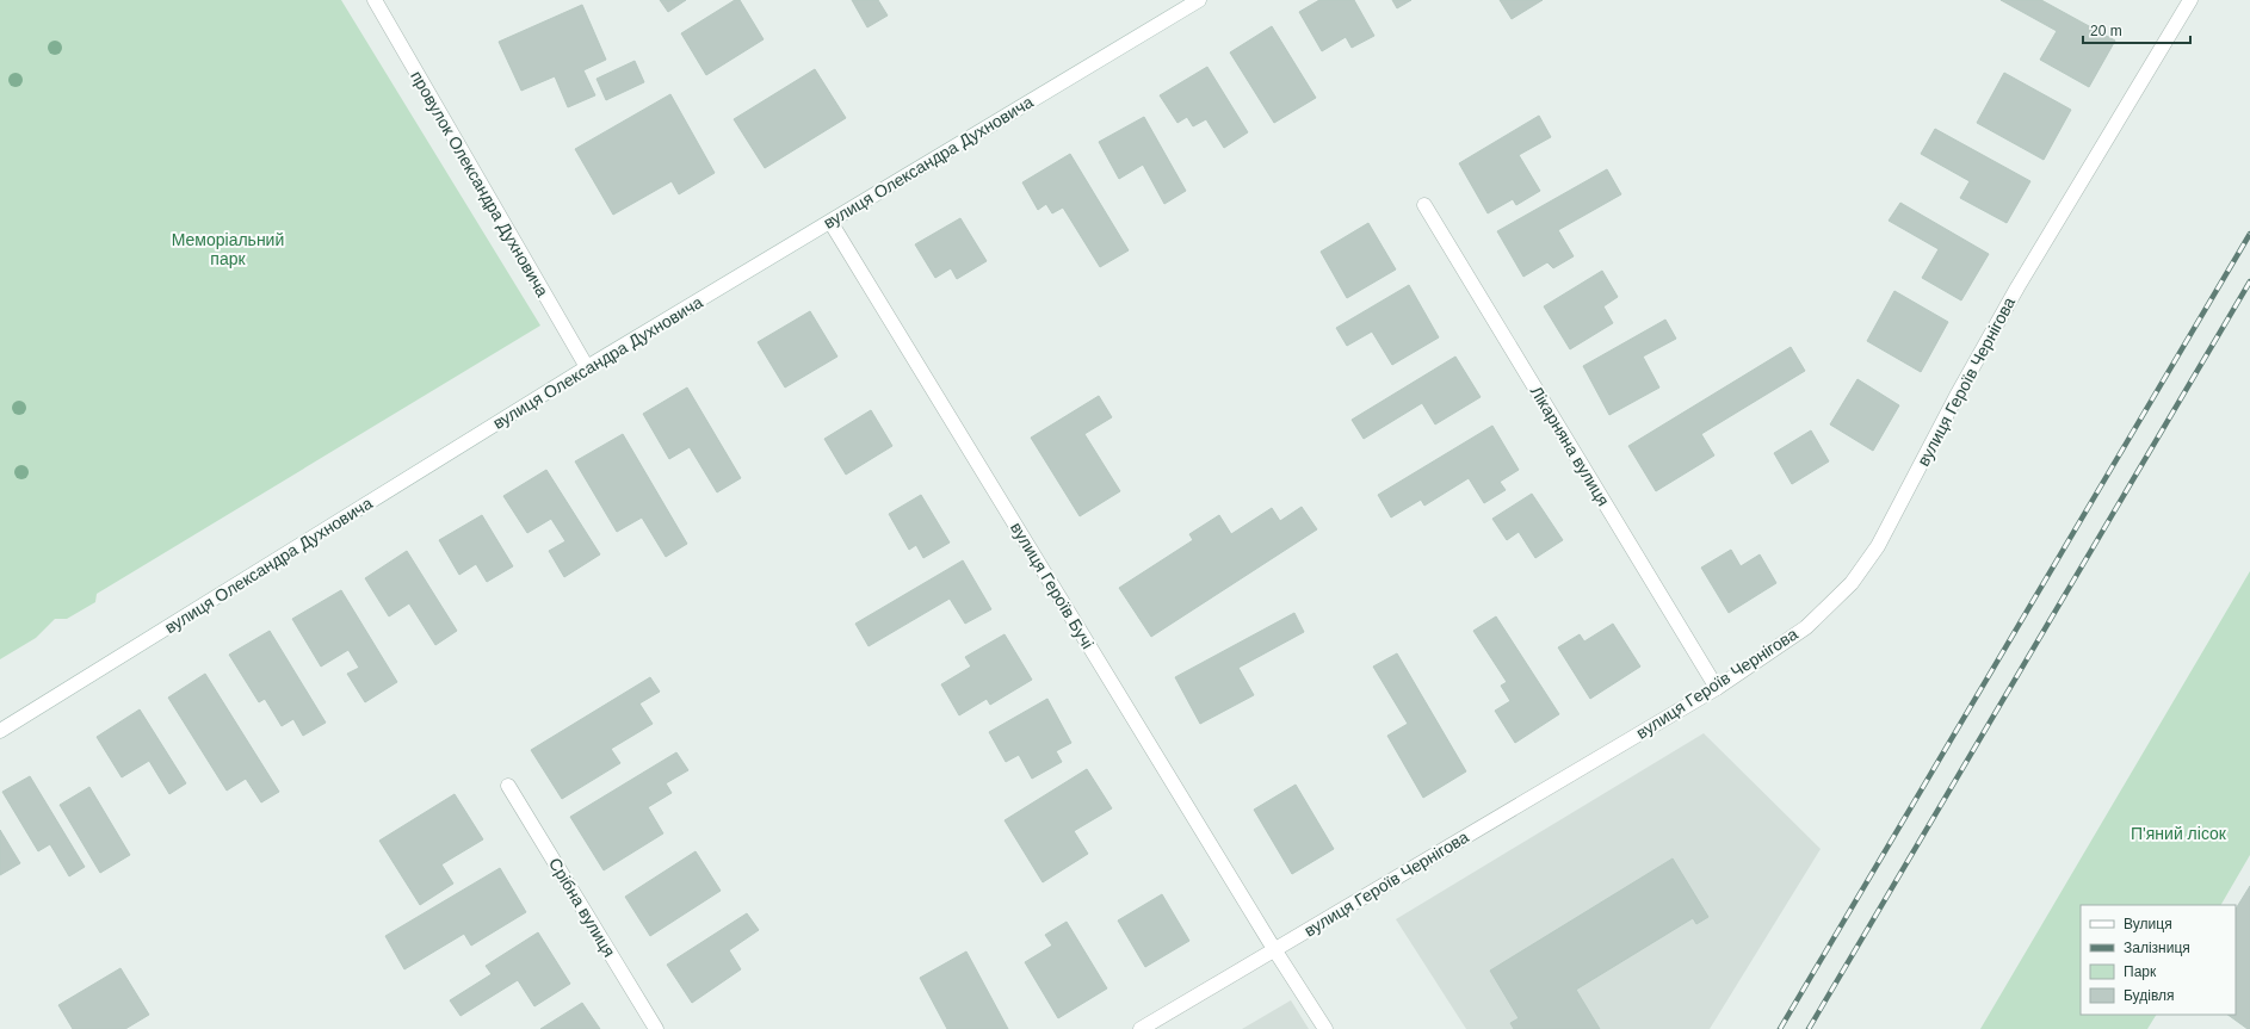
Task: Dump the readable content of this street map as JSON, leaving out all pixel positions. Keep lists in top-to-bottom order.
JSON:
{
  "streets": {
    "street": [
      "вулиця Олександра Духновича",
      "провулок Олександра Духновича",
      "вулиця Героїв Чернігова",
      "Лікарняна вулиця",
      "вулиця Героїв Бучі",
      "Срібна вулиця"
    ]
  },
  "crossings": [
    ["вулиця Олександра Духновича", "провулок Олександра Духновича"],
    ["вулиця Олександра Духновича", "вулиця Героїв Бучі"],
    ["вулиця Героїв Чернігова", "Лікарняна вулиця"],
    ["вулиця Героїв Чернігова", "вулиця Героїв Бучі"]
  ],
  "parks": ["Меморіальний парк", "П'яний лісок"],
  "legend": [
    "Вулиця",
    "Залізниця",
    "Парк",
    "Будівля"
  ],
  "scale_bar": "20 m"
}
